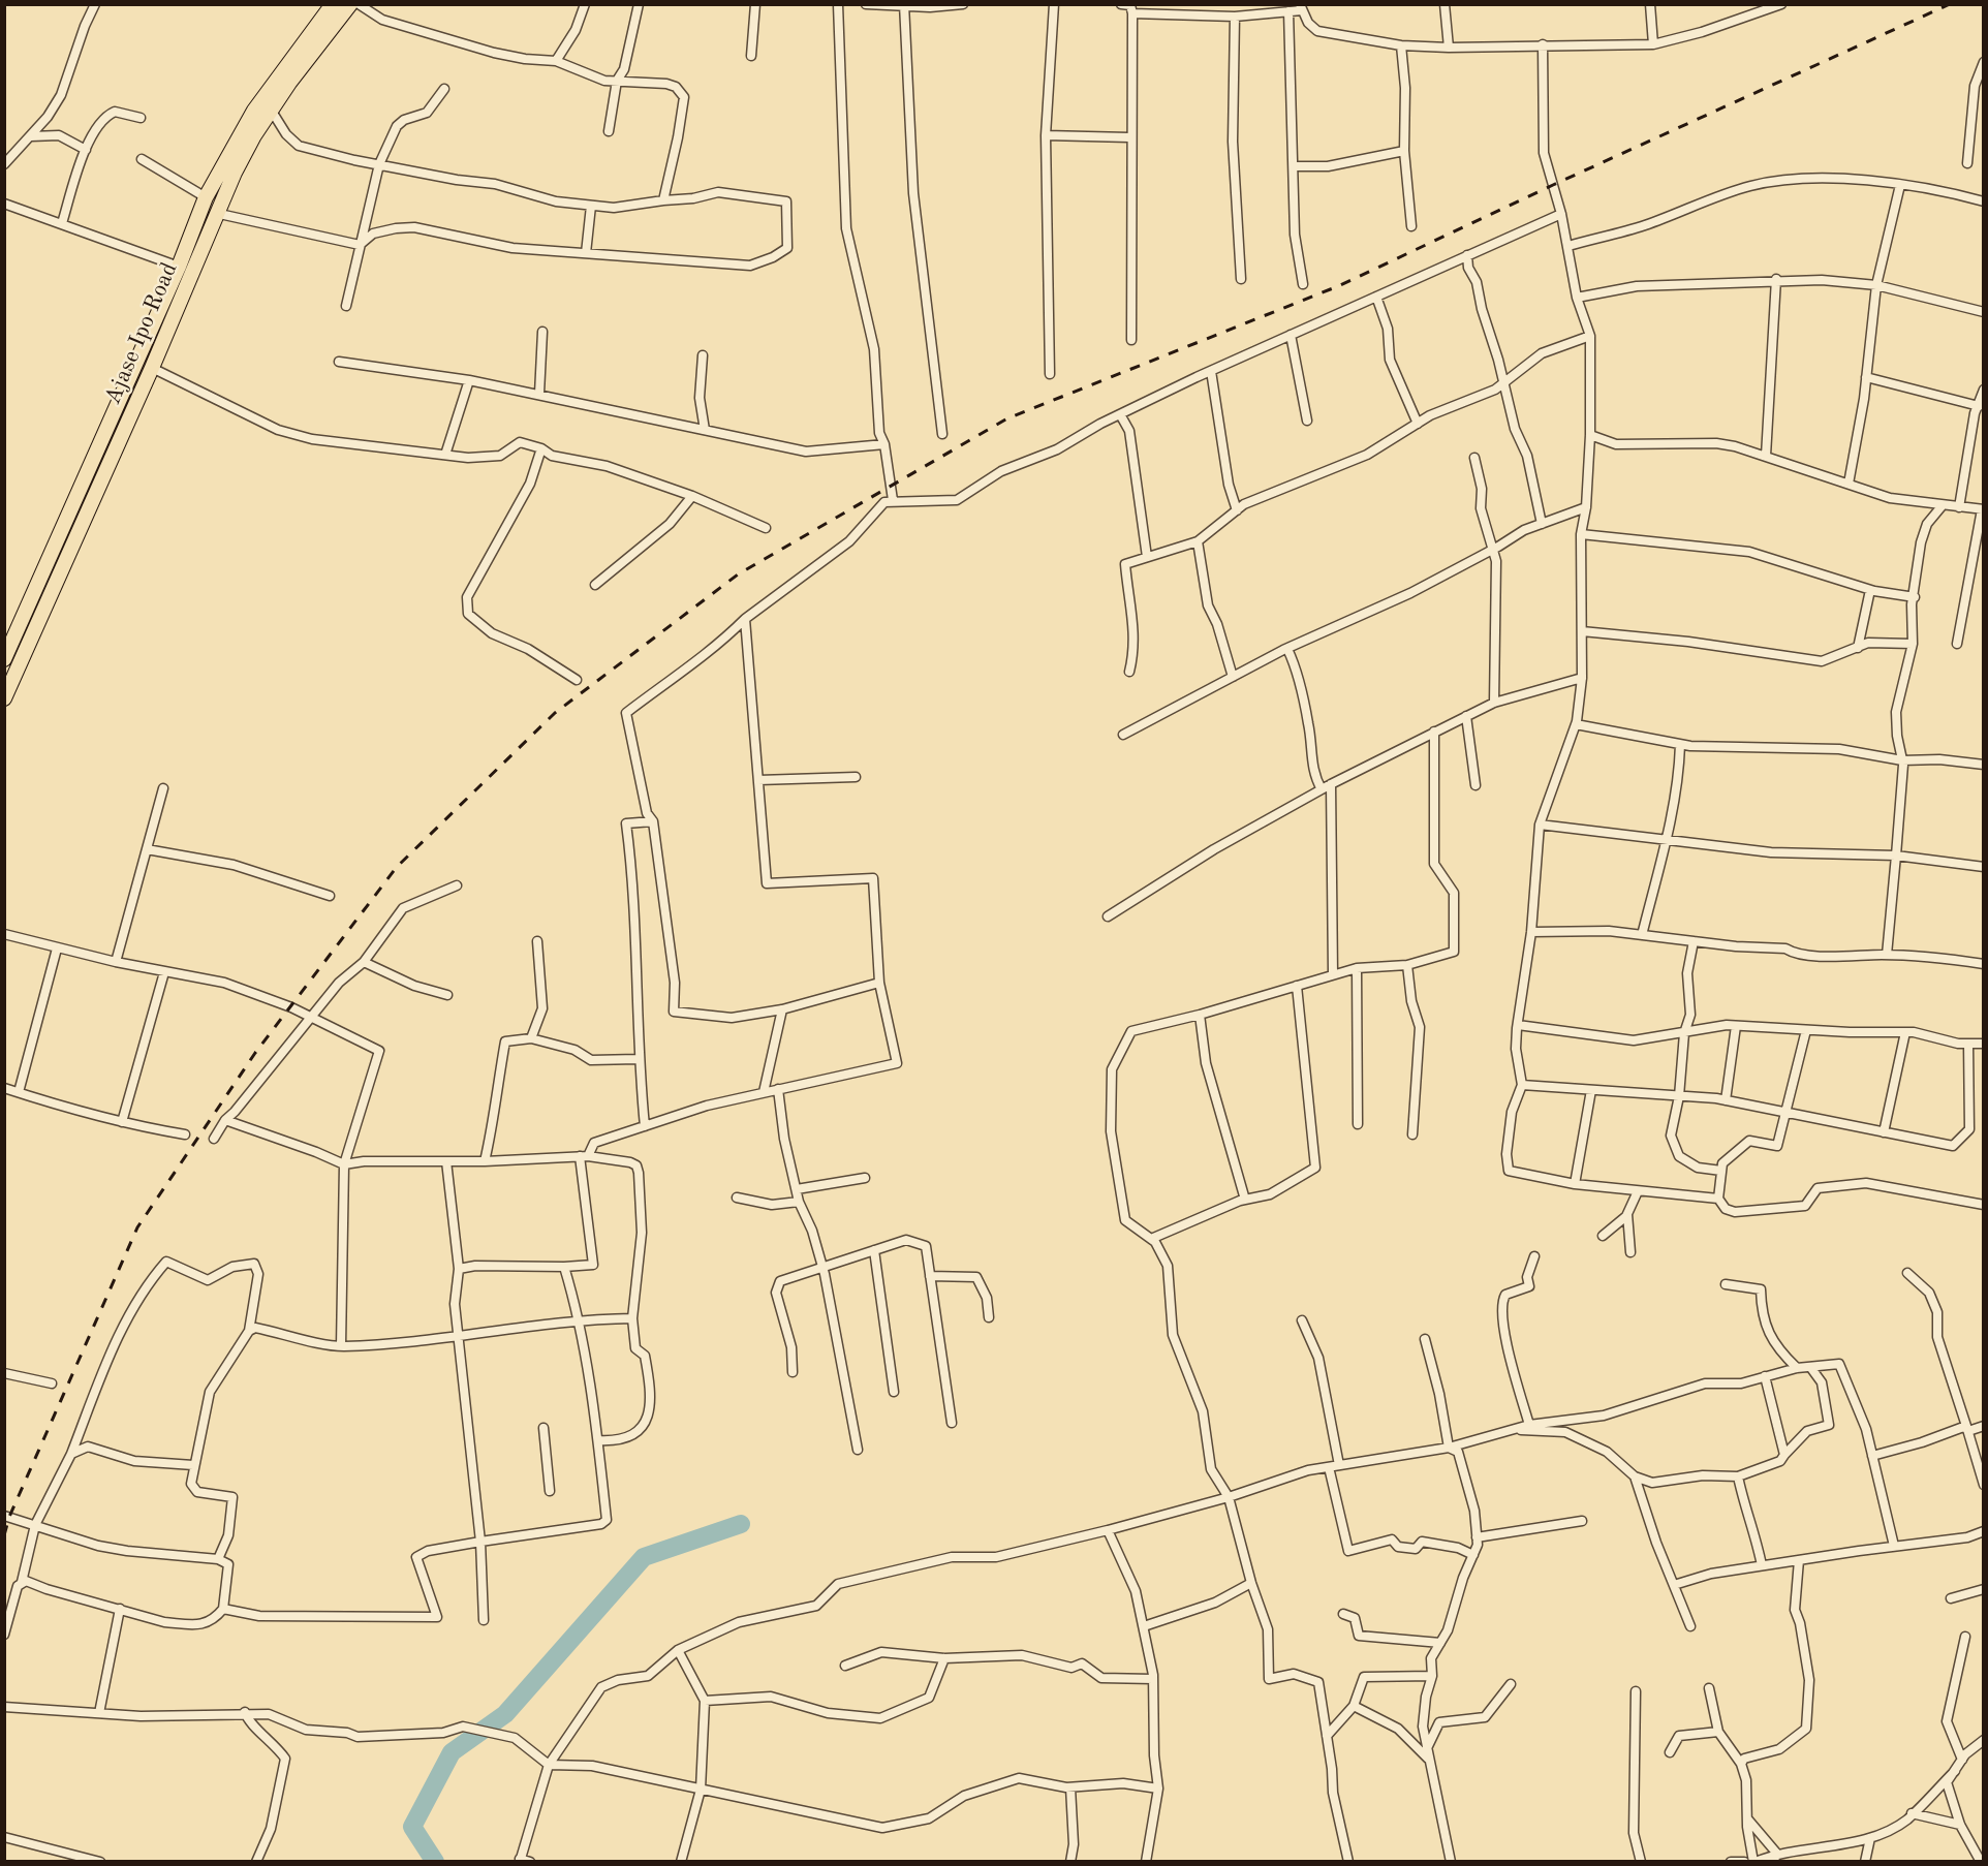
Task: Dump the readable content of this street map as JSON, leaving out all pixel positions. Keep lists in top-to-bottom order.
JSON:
{
  "streets": {
    "highway": ["Ajase Ipo Road"]
  }
}
